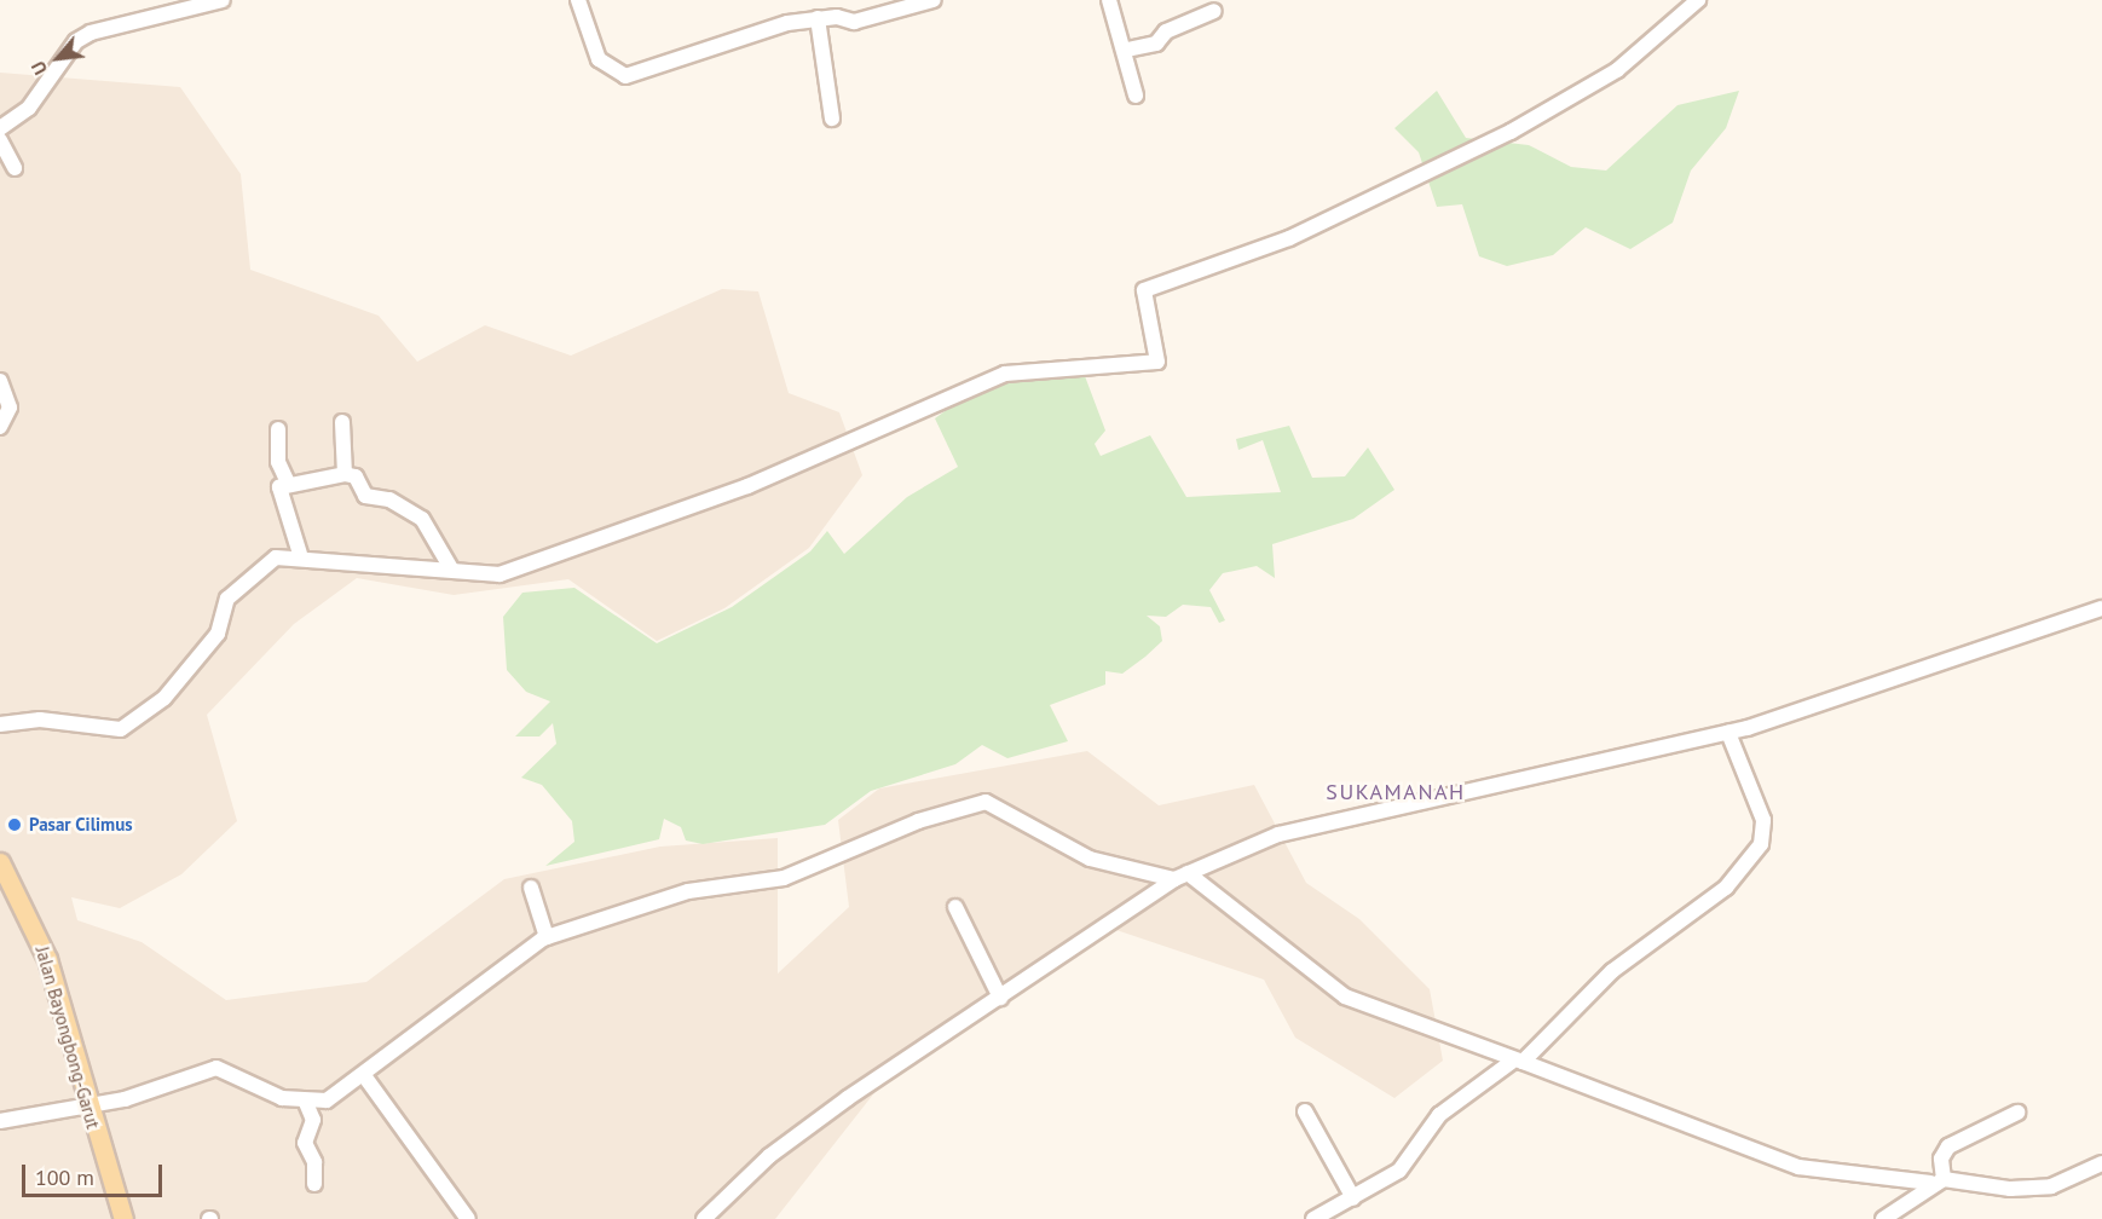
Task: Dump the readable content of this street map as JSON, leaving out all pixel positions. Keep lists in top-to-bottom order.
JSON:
{
  "streets": {
    "main road": ["Jalan Bayongbong-Garut"]
  },
  "districts": ["SUKAMANAH"],
  "places": ["Pasar Cilimus"],
  "scale_bar": "100 m",
  "north": "bottom left"
}
